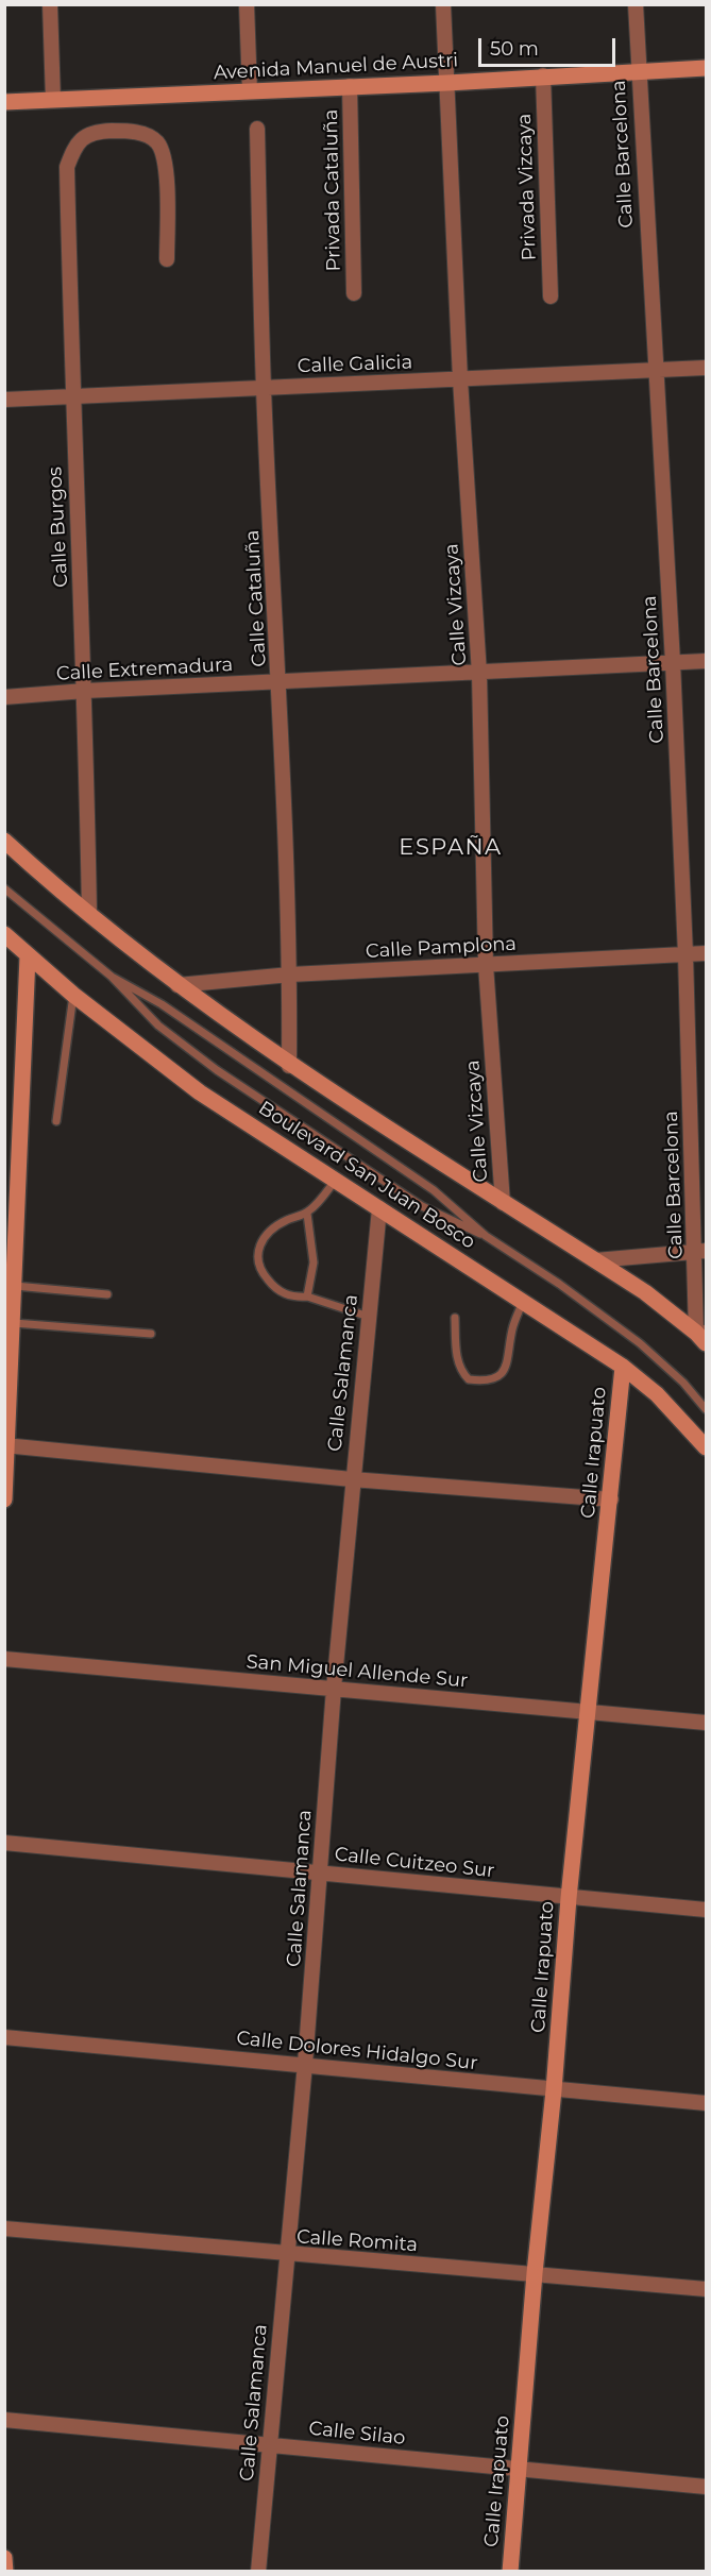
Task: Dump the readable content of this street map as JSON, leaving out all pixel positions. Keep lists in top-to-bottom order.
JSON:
{
  "streets": {
    "street": [
      "Avenida Manuel de Austri",
      "Calle Barcelona",
      "Privada Vizcaya",
      "Privada Cataluña",
      "Calle Galicia",
      "Calle Burgos",
      "Calle Cataluña",
      "Calle Vizcaya",
      "Calle Extremadura",
      "Calle Pamplona",
      "Boulevard San Juan Bosco",
      "Calle Salamanca",
      "Calle Irapuato",
      "San Miguel Allende Sur",
      "Calle Cuitzeo Sur",
      "Calle Dolores Hidalgo Sur",
      "Calle Romita",
      "Calle Silao"
    ]
  },
  "crossings": [
    ["Avenida Manuel de Austri", "Calle Barcelona"],
    ["Avenida Manuel de Austri", "Privada Vizcaya"],
    ["Avenida Manuel de Austri", "Privada Cataluña"],
    ["Avenida Manuel de Austri", "Calle Vizcaya"],
    ["Calle Barcelona", "Calle Galicia"],
    ["Calle Barcelona", "Calle Extremadura"],
    ["Calle Barcelona", "Calle Pamplona"],
    ["Calle Galicia", "Calle Burgos"],
    ["Calle Galicia", "Calle Cataluña"],
    ["Calle Galicia", "Calle Vizcaya"],
    ["Calle Burgos", "Calle Extremadura"],
    ["Calle Cataluña", "Calle Extremadura"],
    ["Calle Cataluña", "Calle Pamplona"],
    ["Calle Vizcaya", "Calle Extremadura"],
    ["Calle Vizcaya", "Calle Pamplona"],
    ["Boulevard San Juan Bosco", "Calle Salamanca"],
    ["Boulevard San Juan Bosco", "Calle Irapuato"],
    ["Calle Salamanca", "San Miguel Allende Sur"],
    ["Calle Salamanca", "Calle Cuitzeo Sur"],
    ["Calle Salamanca", "Calle Dolores Hidalgo Sur"],
    ["Calle Salamanca", "Calle Romita"],
    ["Calle Salamanca", "Calle Silao"],
    ["Calle Irapuato", "San Miguel Allende Sur"],
    ["Calle Irapuato", "Calle Cuitzeo Sur"],
    ["Calle Irapuato", "Calle Dolores Hidalgo Sur"],
    ["Calle Irapuato", "Calle Romita"],
    ["Calle Irapuato", "Calle Silao"]
  ],
  "districts": ["ESPAÑA"],
  "scale_bar": "50 m"
}
